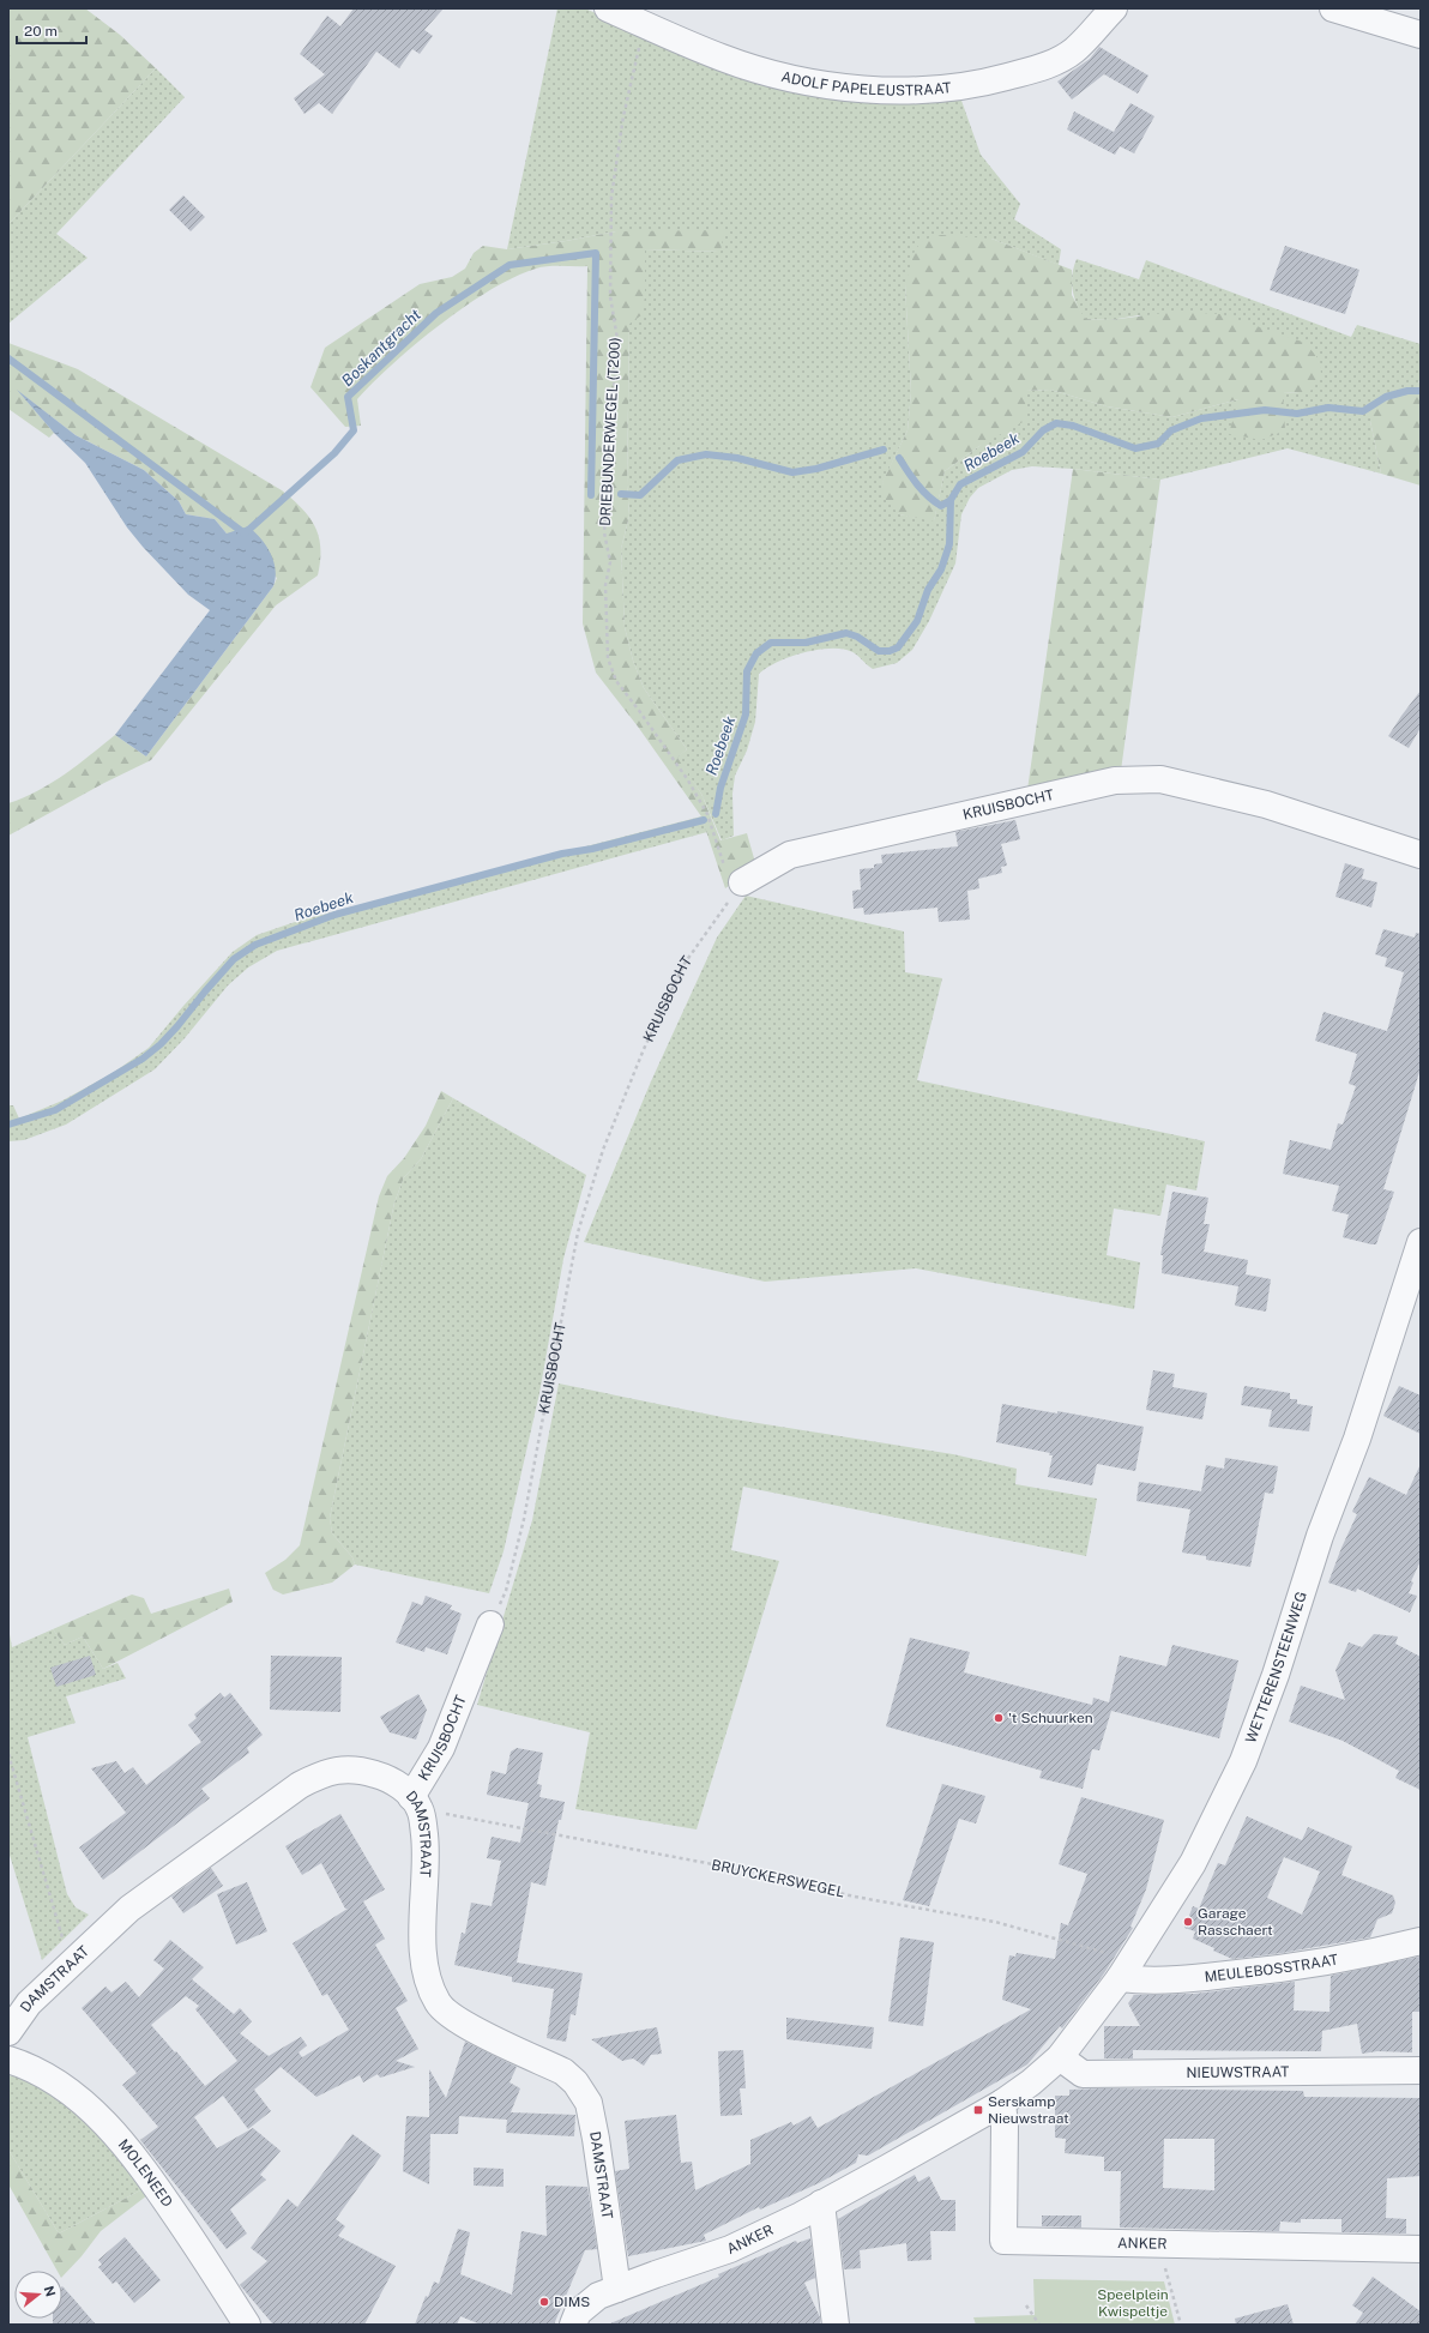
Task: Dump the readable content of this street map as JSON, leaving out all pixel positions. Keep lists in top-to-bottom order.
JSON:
{
  "streets": {
    "street": [
      "ADOLF PAPELEUSTRAAT",
      "KRUISBOCHT",
      "WETTERENSTEENWEG",
      "DAMSTRAAT",
      "MEULEBOSSTRAAT",
      "NIEUWSTRAAT",
      "MOLENEED",
      "ANKER"
    ],
    "path": ["DRIEBUNDERWEGEL (T200)", "BRUYCKERSWEGEL"]
  },
  "crossings": [
    ["ADOLF PAPELEUSTRAAT", "DRIEBUNDERWEGEL (T200)"],
    ["DRIEBUNDERWEGEL (T200)", "KRUISBOCHT"],
    ["KRUISBOCHT", "DAMSTRAAT"],
    ["KRUISBOCHT", "BRUYCKERSWEGEL"],
    ["WETTERENSTEENWEG", "BRUYCKERSWEGEL"],
    ["WETTERENSTEENWEG", "MEULEBOSSTRAAT"],
    ["WETTERENSTEENWEG", "NIEUWSTRAAT"],
    ["WETTERENSTEENWEG", "ANKER"],
    ["DAMSTRAAT", "BRUYCKERSWEGEL"],
    ["DAMSTRAAT", "ANKER"],
    ["BRUYCKERSWEGEL", "MEULEBOSSTRAAT"],
    ["NIEUWSTRAAT", "ANKER"]
  ],
  "water": ["Boskantgracht", "Roebeek"],
  "parks": ["Speelplein Kwispeltje"],
  "places": {
    "other": ["'t Schuurken", "Garage Rasschaert", "DIMS"],
    "transit": ["Serskamp Nieuwstraat"]
  },
  "scale_bar": "20 m",
  "north": "right"
}
